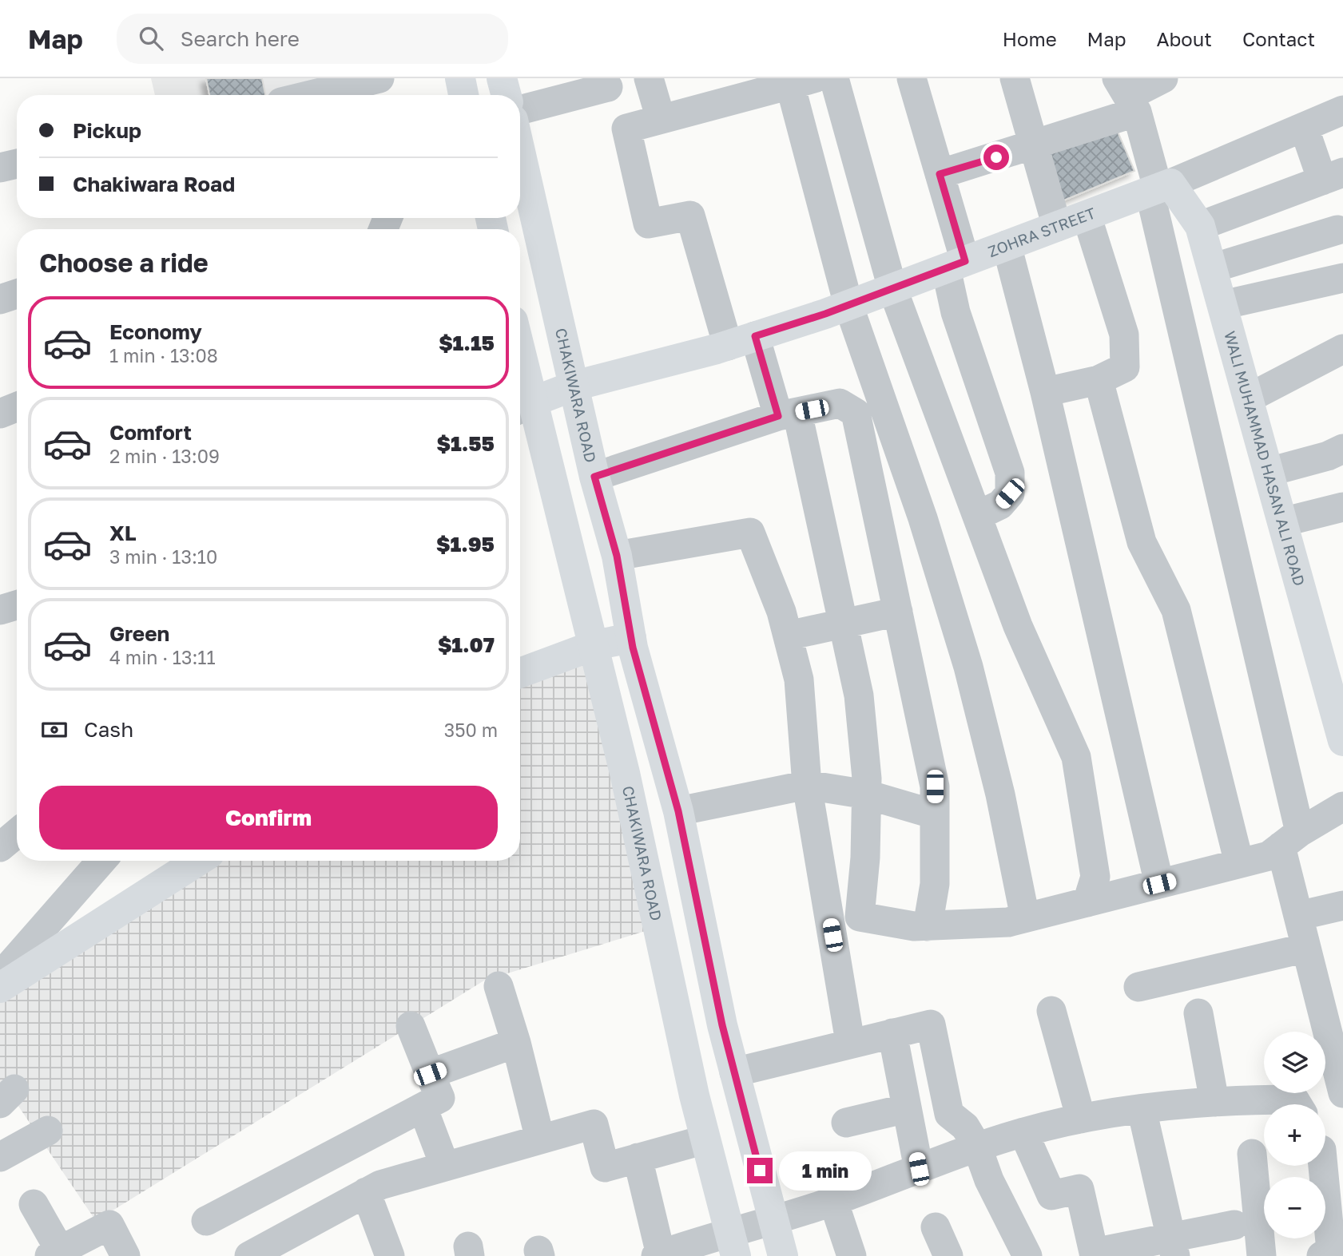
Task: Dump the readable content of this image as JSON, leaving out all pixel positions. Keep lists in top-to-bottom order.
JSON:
{
  "streets": {
    "main road": ["ZOHRA STREET", "CHAKIWARA ROAD", "WALI MUHAMMAD HASAN ALI ROAD"]
  },
  "crossings": [
    ["ZOHRA STREET", "CHAKIWARA ROAD"],
    ["ZOHRA STREET", "WALI MUHAMMAD HASAN ALI ROAD"]
  ],
  "page": {
    "header": "Map",
    "search": "Search here",
    "nav": [
      "Home",
      "Map",
      "About",
      "Contact"
    ],
    "banner": ["Pickup", "Chakiwara Road"],
    "heading": "Choose a ride",
    "list": [
      {
        "name": "Economy",
        "note": "1 min · 13:08",
        "value": "$1.15"
      },
      {
        "name": "Comfort",
        "note": "2 min · 13:09",
        "value": "$1.55"
      },
      {
        "name": "XL",
        "note": "3 min · 13:10",
        "value": "$1.95"
      },
      {
        "name": "Green",
        "note": "4 min · 13:11",
        "value": "$1.07"
      }
    ],
    "pay": ["Cash", "350 m"],
    "buttons": "Confirm",
    "map_buttons": ["+", "−"],
    "bubble": "1 min"
  }
}
